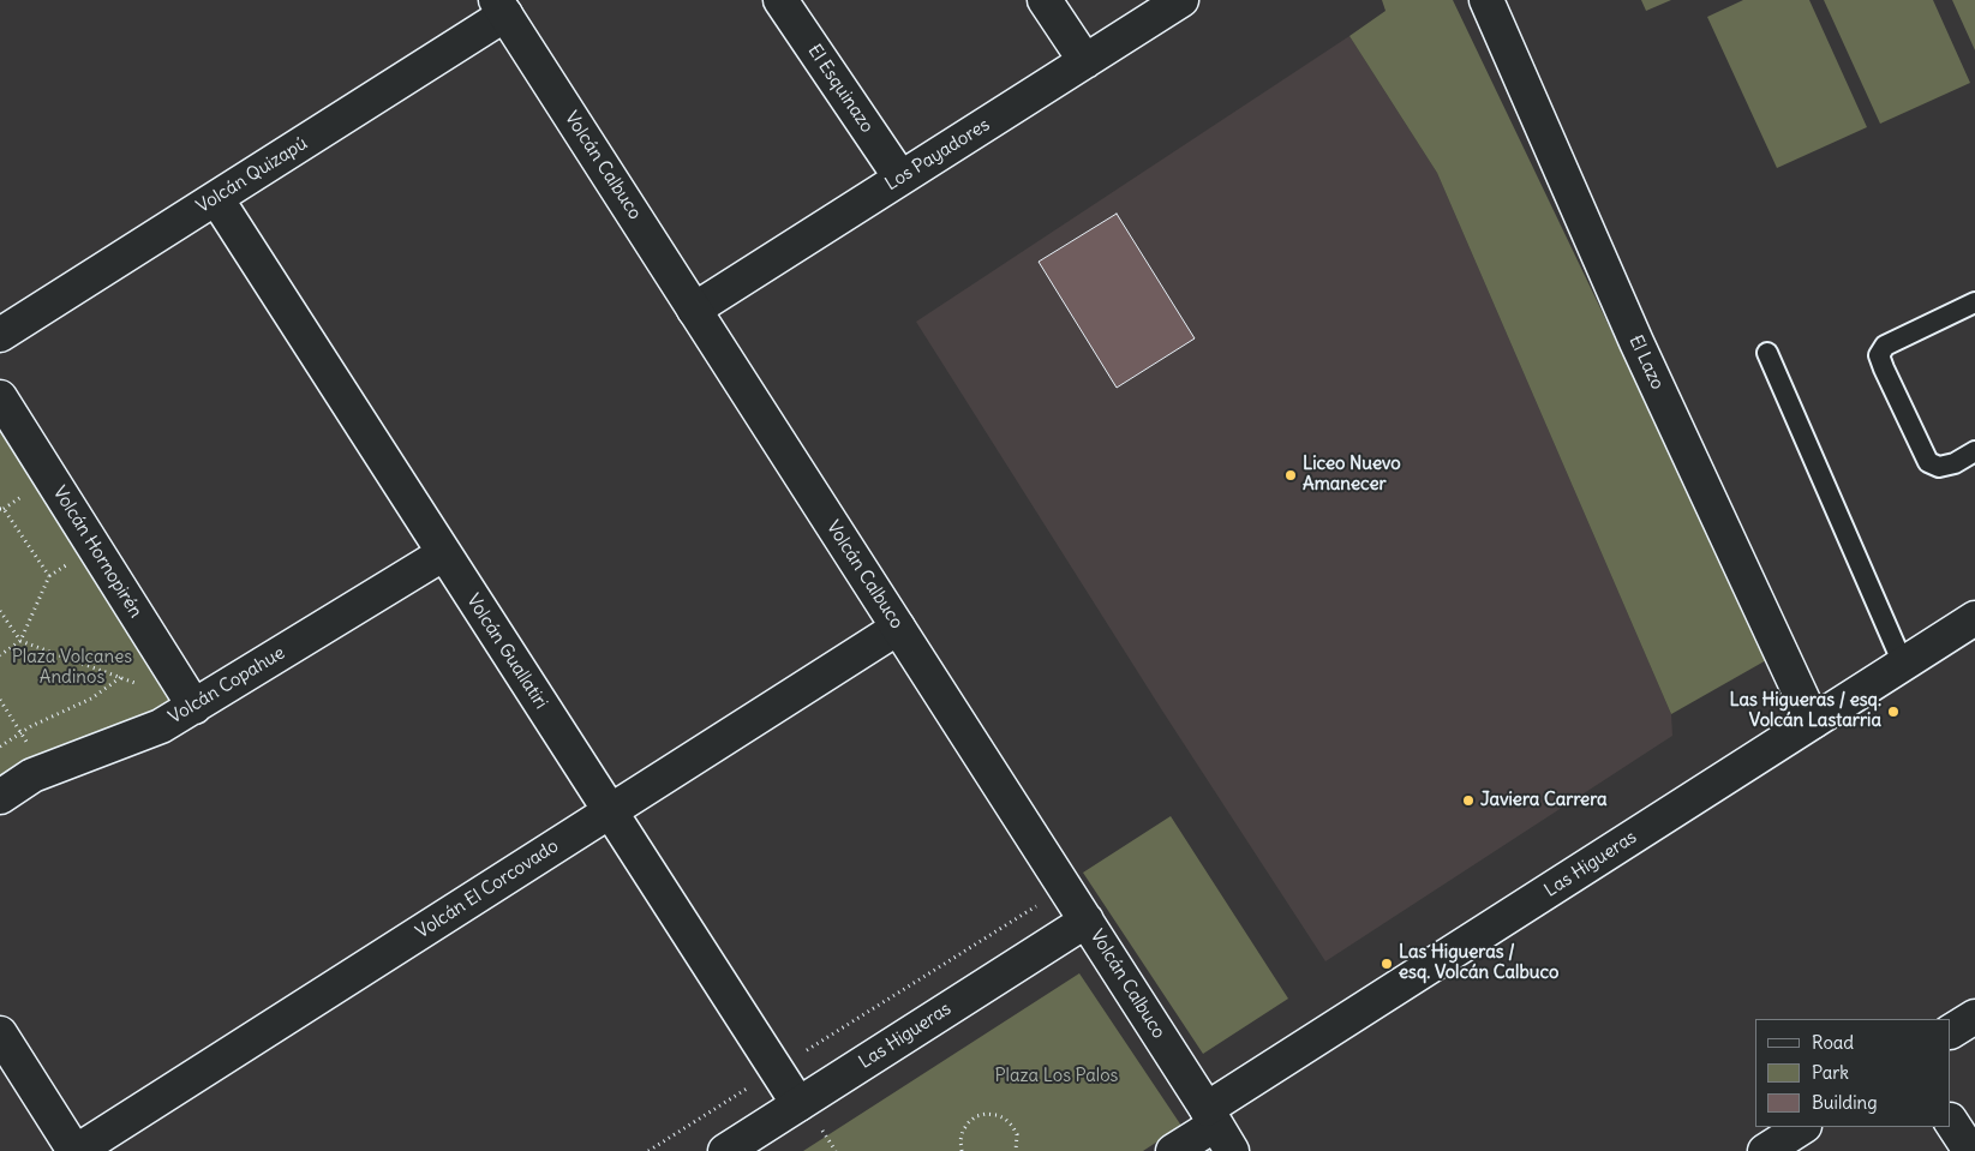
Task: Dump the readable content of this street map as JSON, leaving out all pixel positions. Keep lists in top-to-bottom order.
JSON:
{
  "streets": {
    "street": [
      "El Esquinazo",
      "Los Payadores",
      "Volcán Calbuco",
      "Volcán Quizapú",
      "El Lazo",
      "Volcán Hornopirén",
      "Volcán Guallatiri",
      "Volcán Copahue",
      "Las Higueras",
      "Volcán El Corcovado"
    ]
  },
  "crossings": [
    ["El Esquinazo", "Los Payadores"],
    ["Los Payadores", "Volcán Calbuco"],
    ["Volcán Calbuco", "Volcán Quizapú"],
    ["Volcán Calbuco", "Las Higueras"],
    ["Volcán Calbuco", "Volcán El Corcovado"],
    ["Volcán Quizapú", "Volcán Guallatiri"],
    ["El Lazo", "Las Higueras"],
    ["Volcán Hornopirén", "Volcán Copahue"],
    ["Volcán Guallatiri", "Volcán Copahue"],
    ["Volcán Guallatiri", "Las Higueras"],
    ["Volcán Guallatiri", "Volcán El Corcovado"]
  ],
  "parks": ["Plaza Volcanes Andinos", "Plaza Los Palos"],
  "places": [
    "Liceo Nuevo Amanecer",
    "Las Higueras / esq. Volcán Lastarria",
    "Javiera Carrera",
    "Las Higueras / esq. Volcán Calbuco"
  ],
  "legend": ["Road", "Park", "Building"]
}
